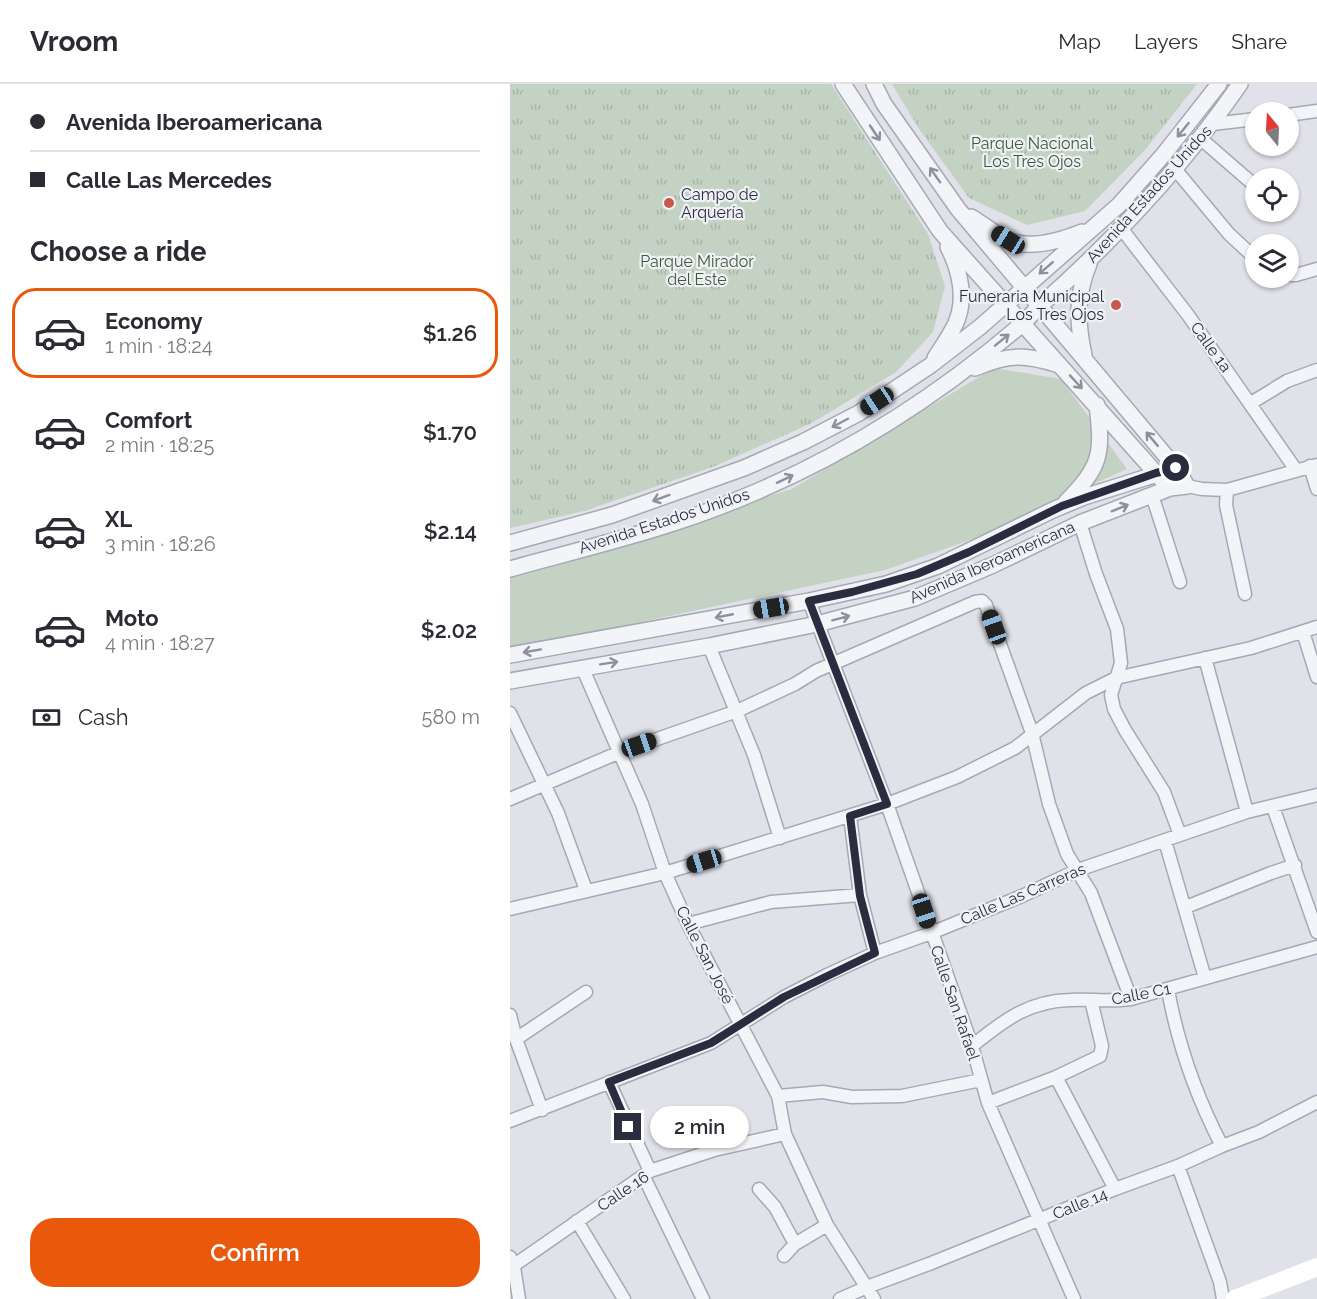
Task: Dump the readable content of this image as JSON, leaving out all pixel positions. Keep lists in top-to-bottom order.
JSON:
{
  "streets": {
    "street": [
      "Avenida Estados Unidos",
      "Calle 1a",
      "Avenida Iberoamericana",
      "Calle Las Carreras",
      "Calle San José",
      "Calle C1",
      "Calle San Rafael",
      "Calle 16",
      "Calle 14"
    ]
  },
  "crossings": [
    ["Avenida Estados Unidos", "Calle 1a"],
    ["Avenida Iberoamericana", "Calle San José"],
    ["Avenida Iberoamericana", "Calle San Rafael"],
    ["Calle Las Carreras", "Calle San José"],
    ["Calle Las Carreras", "Calle San Rafael"],
    ["Calle San José", "Calle 16"],
    ["Calle San José", "Calle 14"],
    ["Calle C1", "Calle San Rafael"],
    ["Calle San Rafael", "Calle 14"]
  ],
  "parks": ["Parque Nacional Los Tres Ojos", "Parque Mirador del Este"],
  "places": ["Campo de Arquería", "Funeraria Municipal Los Tres Ojos"],
  "north": "top",
  "page": {
    "header": "Vroom",
    "nav": ["Map", "Layers", "Share"],
    "banner": ["Avenida Iberoamericana", "Calle Las Mercedes"],
    "heading": "Choose a ride",
    "list": [
      {
        "name": "Economy",
        "note": "1 min · 18:24",
        "value": "$1.26"
      },
      {
        "name": "Comfort",
        "note": "2 min · 18:25",
        "value": "$1.70"
      },
      {
        "name": "XL",
        "note": "3 min · 18:26",
        "value": "$2.14"
      },
      {
        "name": "Moto",
        "note": "4 min · 18:27",
        "value": "$2.02"
      }
    ],
    "pay": ["Cash", "580 m"],
    "bubble": "2 min",
    "buttons": "Confirm"
  }
}
